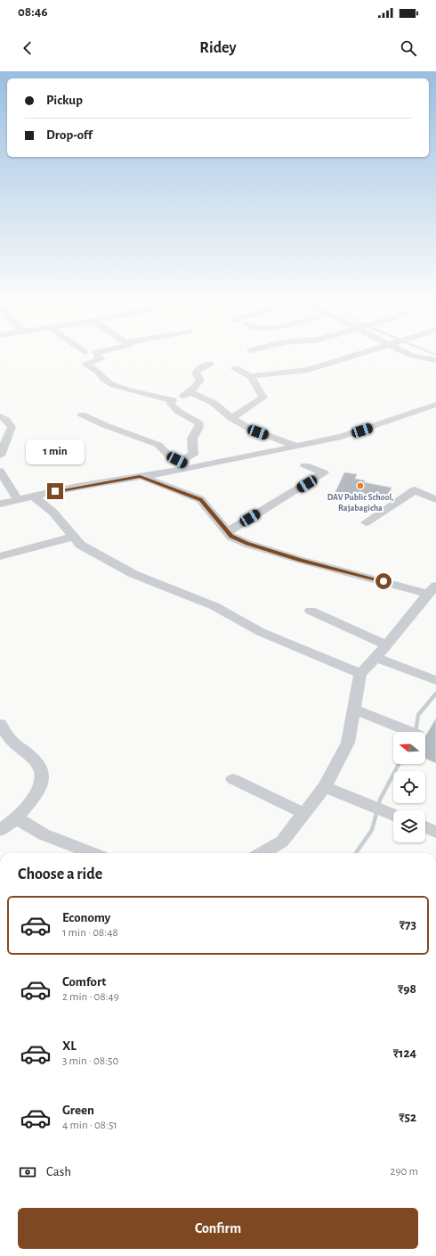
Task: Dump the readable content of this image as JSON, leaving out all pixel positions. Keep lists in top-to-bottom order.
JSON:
{
  "places": ["DAV Public School, Rajabagicha"],
  "north": "left",
  "page": {
    "status": "08:46",
    "header": "Ridey",
    "banner": ["Pickup", "Drop-off"],
    "bubble": "1 min",
    "heading": "Choose a ride",
    "list": [
      {
        "name": "Economy",
        "note": "1 min · 08:48",
        "value": "₹73"
      },
      {
        "name": "Comfort",
        "note": "2 min · 08:49",
        "value": "₹98"
      },
      {
        "name": "XL",
        "note": "3 min · 08:50",
        "value": "₹124"
      },
      {
        "name": "Green",
        "note": "4 min · 08:51",
        "value": "₹52"
      }
    ],
    "pay": ["Cash", "290 m"],
    "buttons": "Confirm"
  }
}
